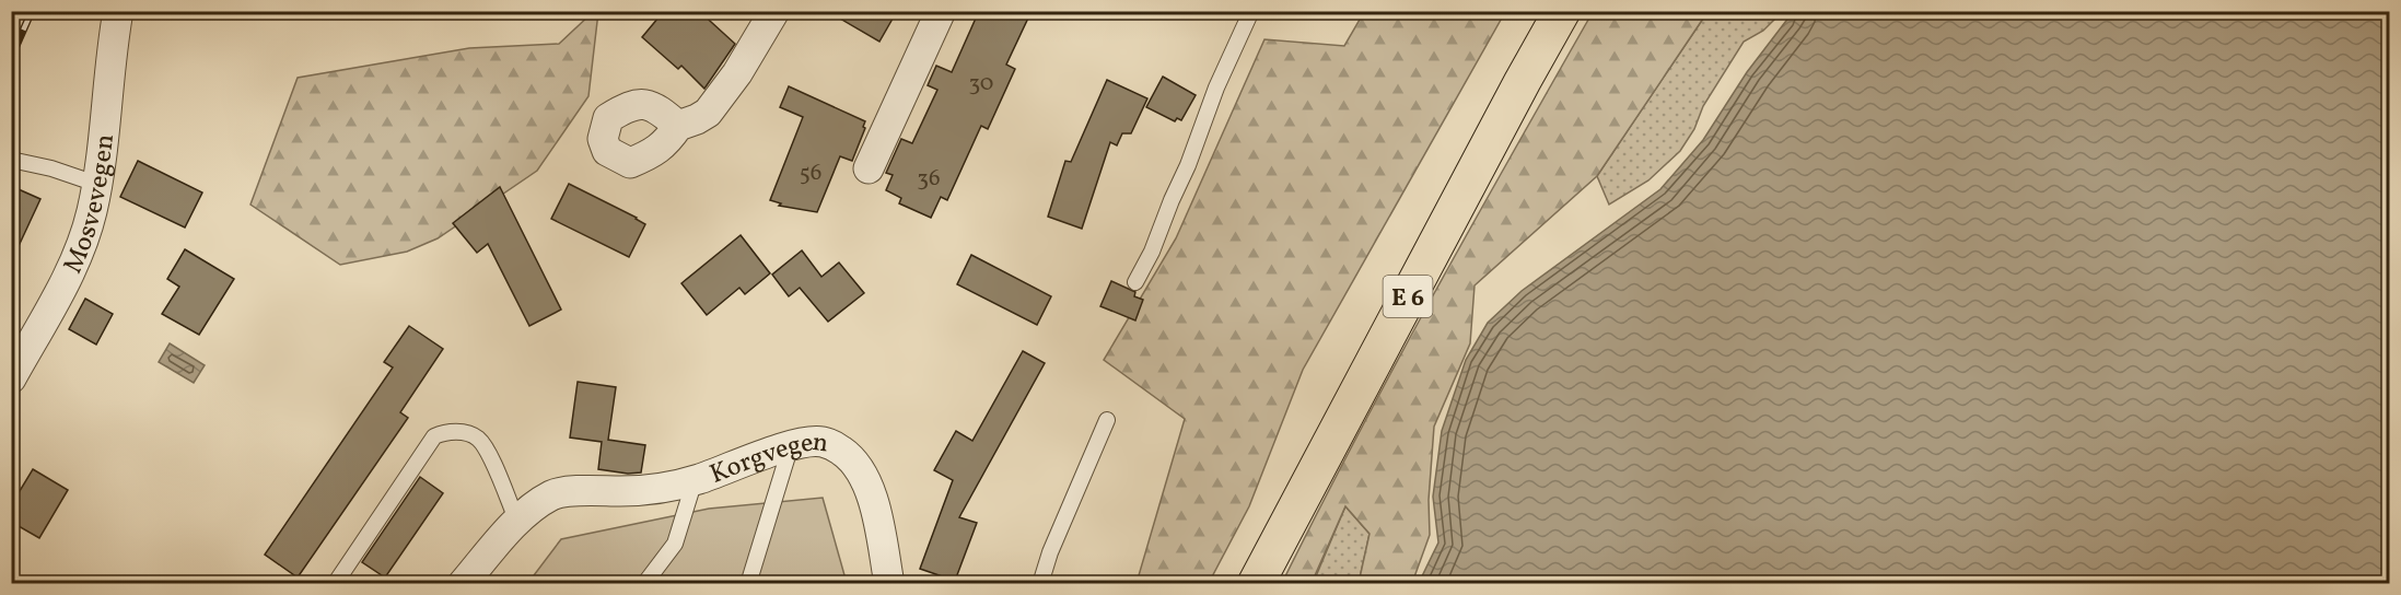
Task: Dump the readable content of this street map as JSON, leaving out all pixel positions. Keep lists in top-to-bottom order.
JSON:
{
  "streets": {
    "highway": ["E 6"],
    "street": ["Mosvevegen", "Korgvegen"]
  },
  "house_numbers": ["30", "56", "36"]
}
